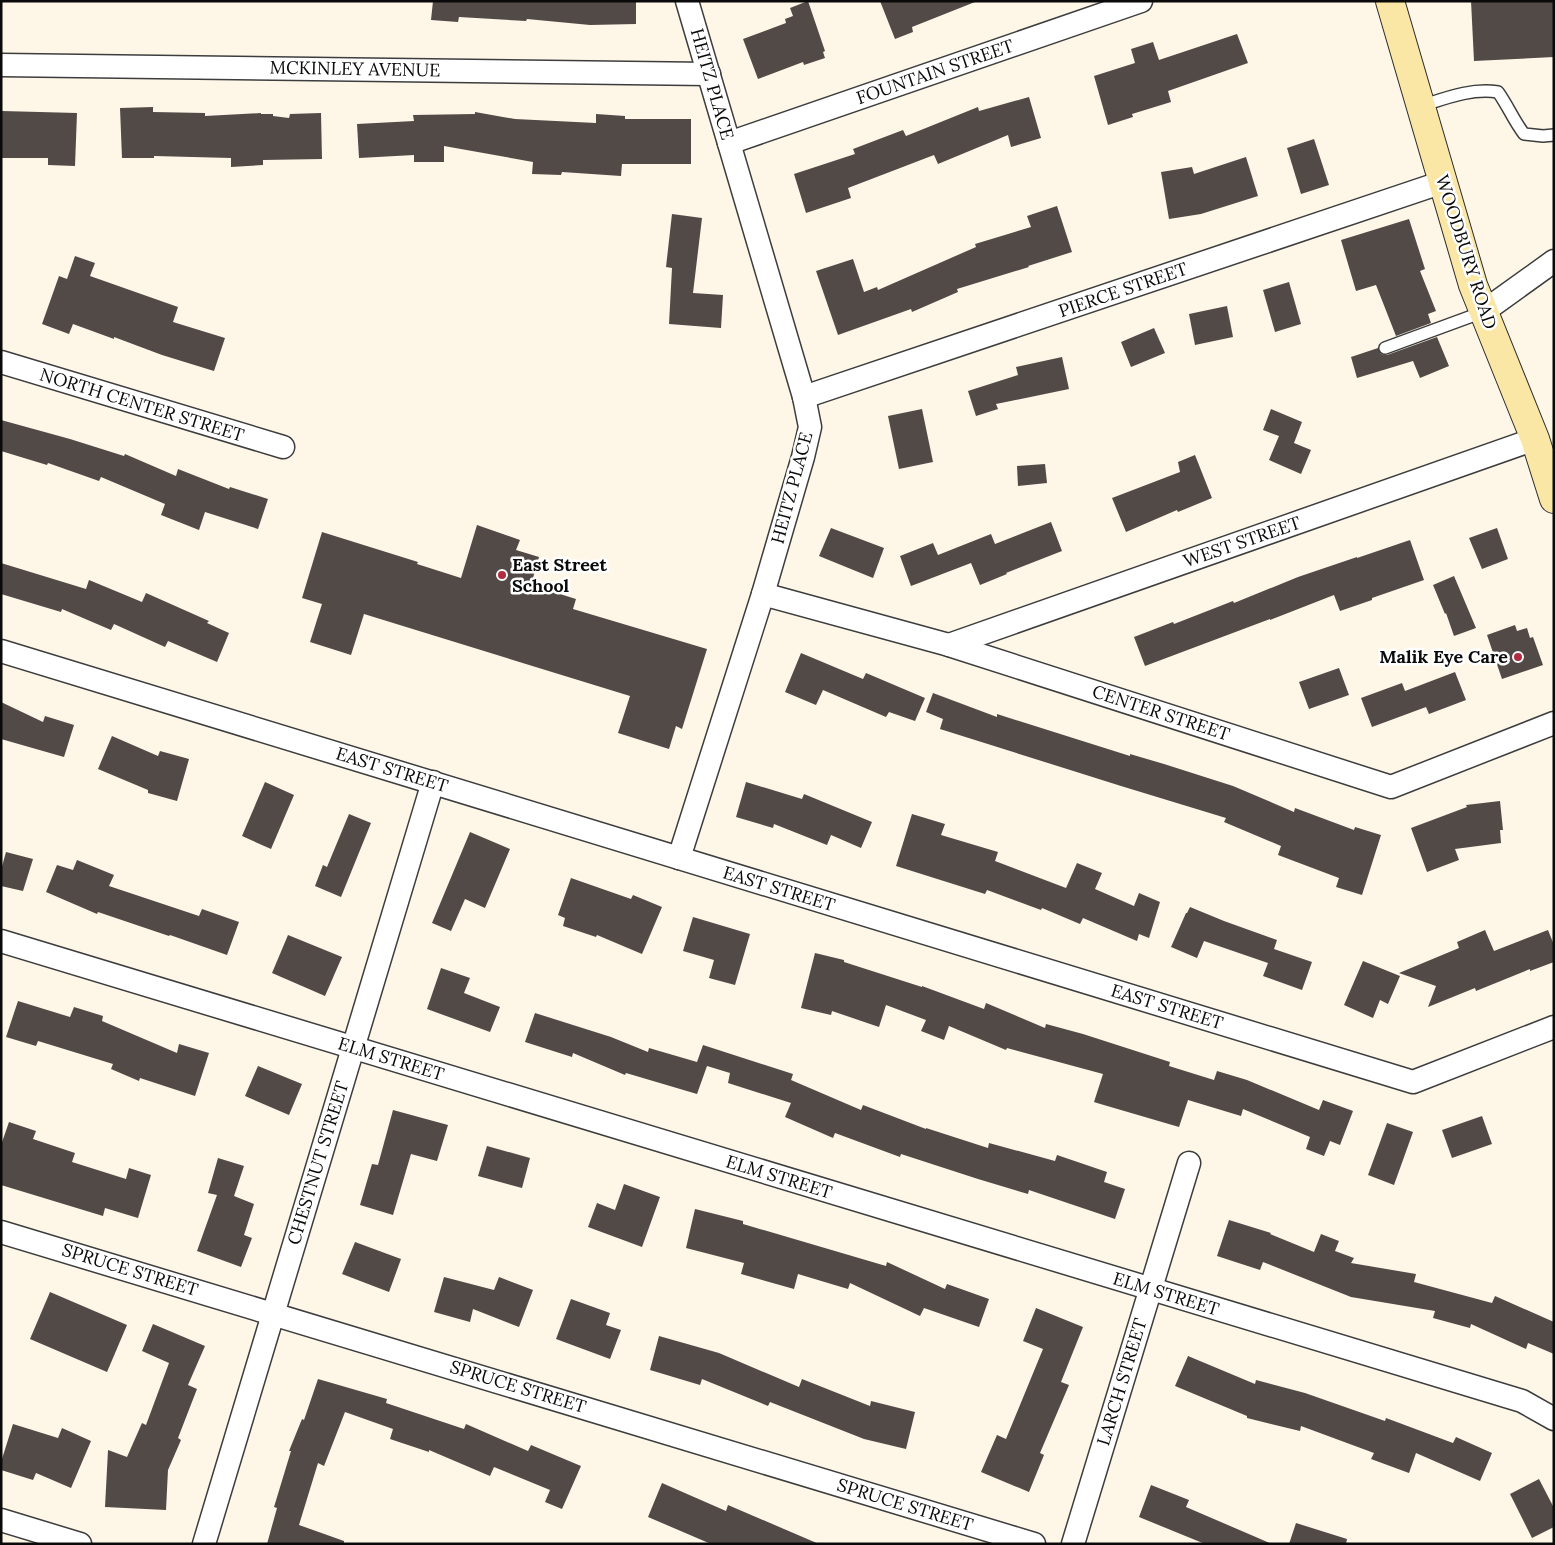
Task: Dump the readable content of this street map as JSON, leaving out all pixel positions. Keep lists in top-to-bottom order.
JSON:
{
  "streets": {
    "main road": ["WOODBURY ROAD"],
    "street": [
      "MCKINLEY AVENUE",
      "FOUNTAIN STREET",
      "HEITZ PLACE",
      "PIERCE STREET",
      "NORTH CENTER STREET",
      "WEST STREET",
      "CENTER STREET",
      "EAST STREET",
      "ELM STREET",
      "CHESTNUT STREET",
      "SPRUCE STREET",
      "LARCH STREET"
    ]
  },
  "crossings": [
    ["MCKINLEY AVENUE", "HEITZ PLACE"],
    ["FOUNTAIN STREET", "HEITZ PLACE"],
    ["HEITZ PLACE", "PIERCE STREET"],
    ["HEITZ PLACE", "CENTER STREET"],
    ["HEITZ PLACE", "EAST STREET"],
    ["WOODBURY ROAD", "PIERCE STREET"],
    ["WOODBURY ROAD", "WEST STREET"],
    ["WEST STREET", "CENTER STREET"],
    ["EAST STREET", "CHESTNUT STREET"],
    ["ELM STREET", "CHESTNUT STREET"],
    ["ELM STREET", "LARCH STREET"],
    ["CHESTNUT STREET", "SPRUCE STREET"]
  ],
  "places": ["East Street School", "Malik Eye Care"]
}
